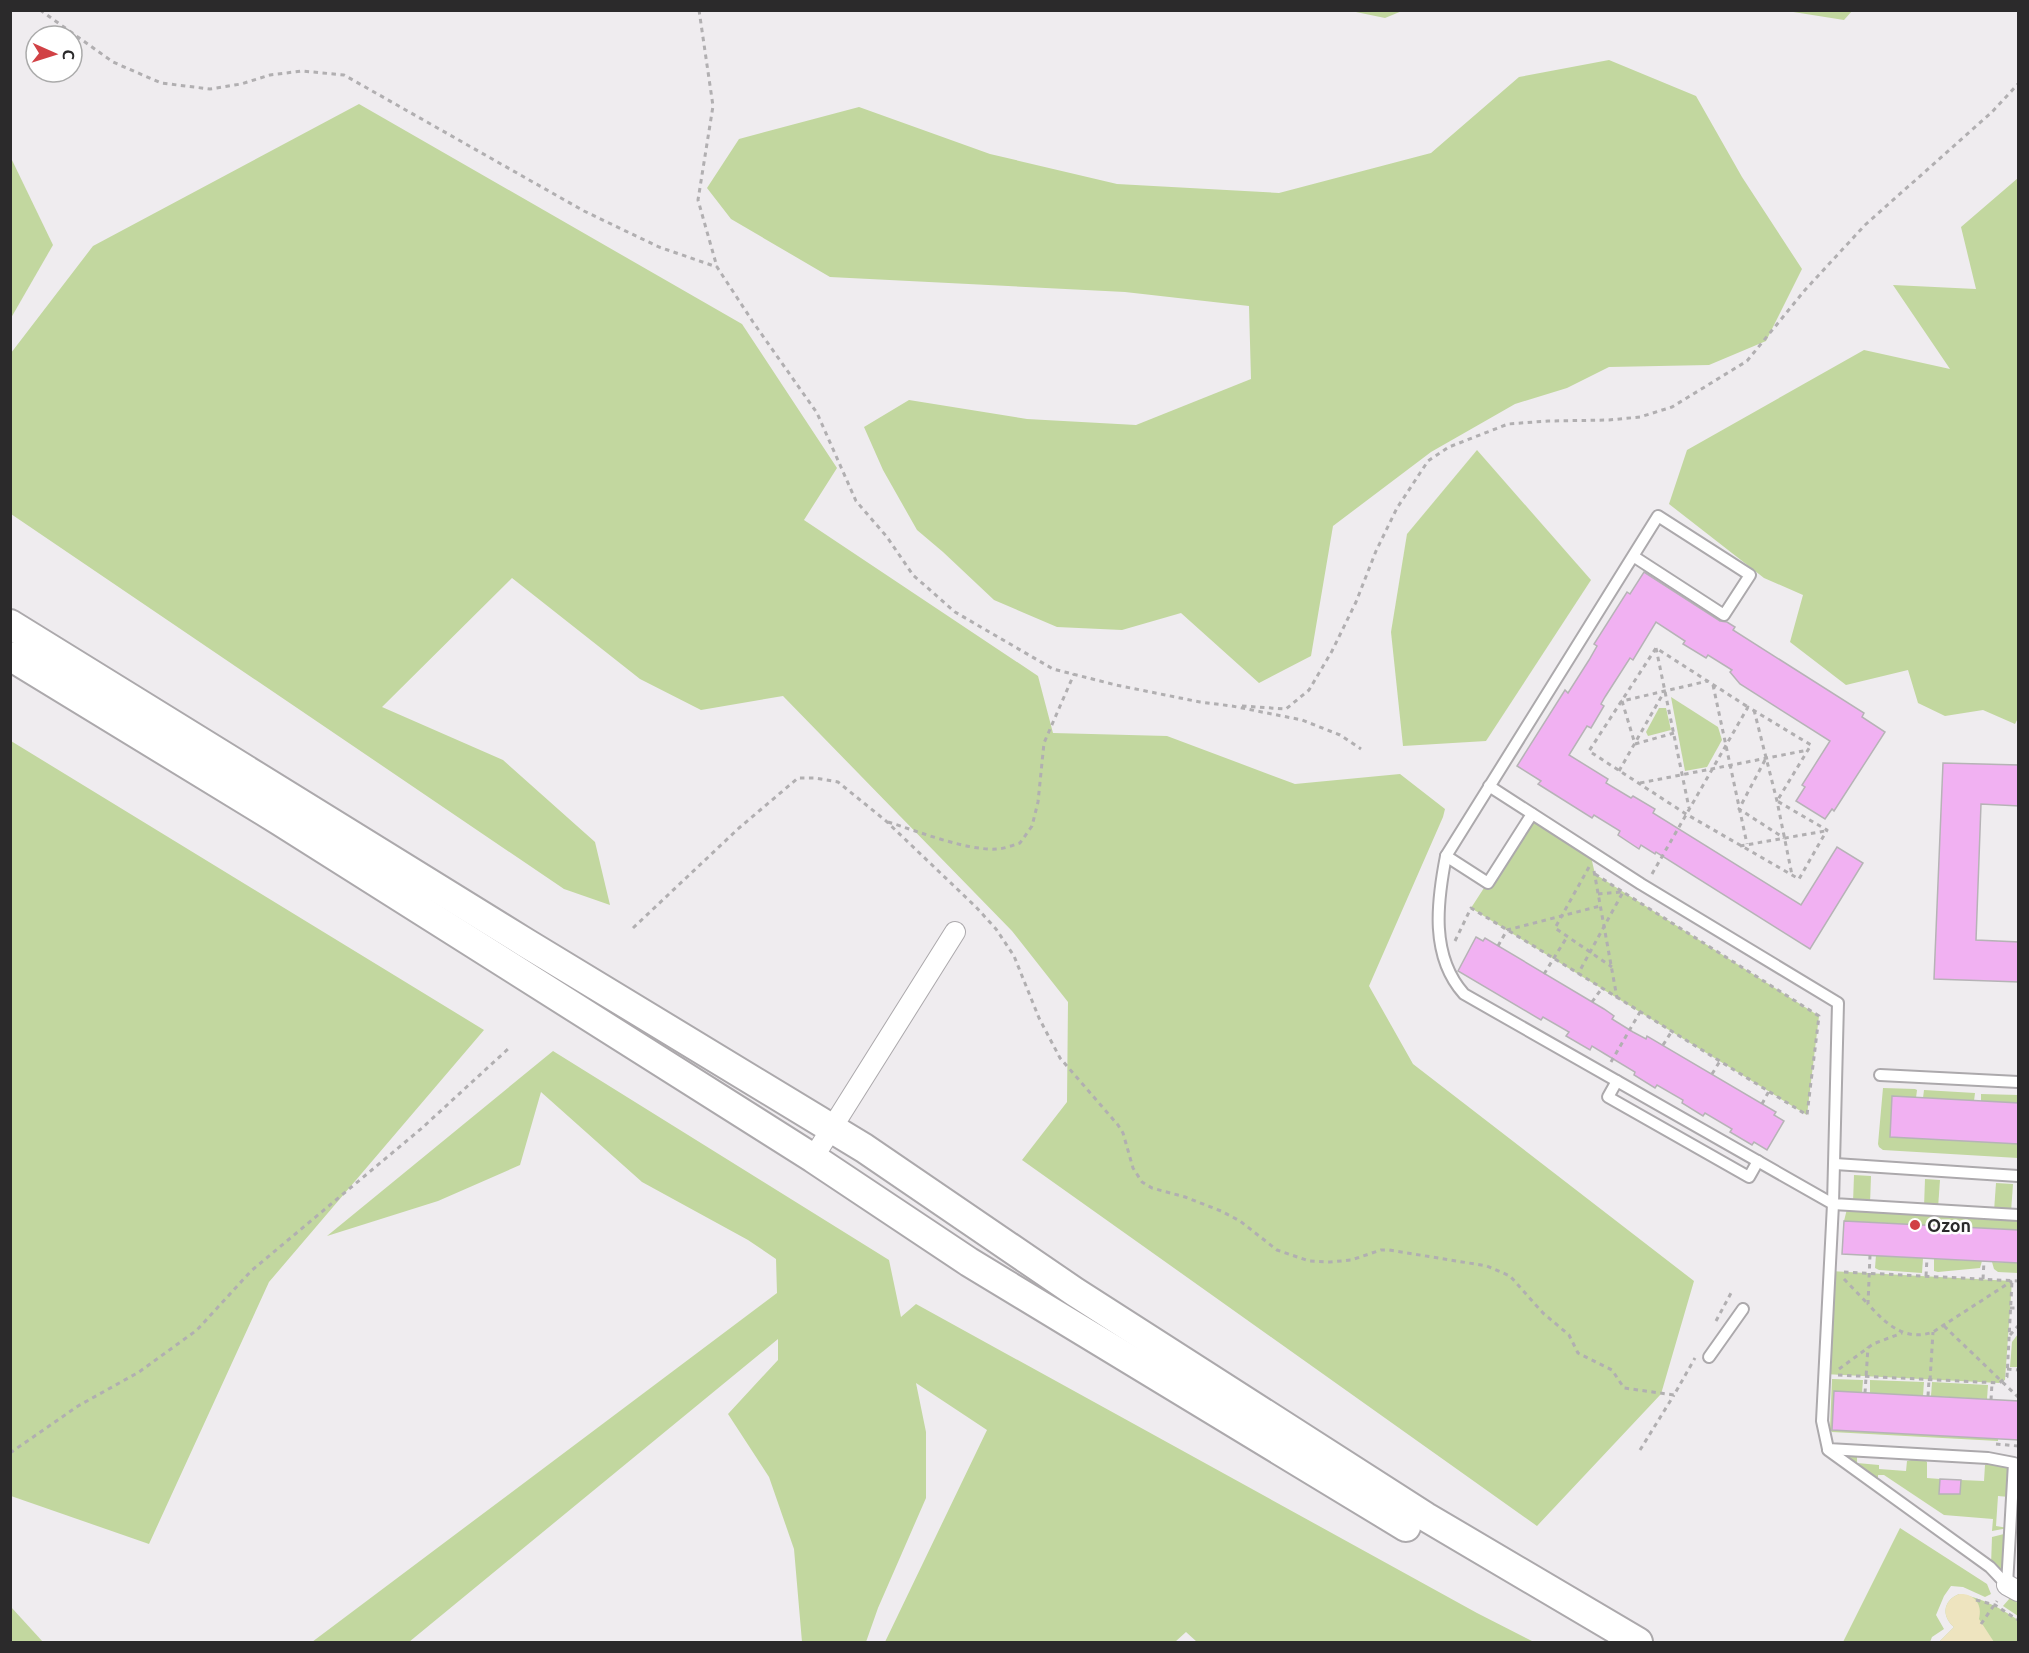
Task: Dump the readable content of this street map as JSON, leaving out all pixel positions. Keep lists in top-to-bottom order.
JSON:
{
  "places": ["Ozon"],
  "north": "right"
}
